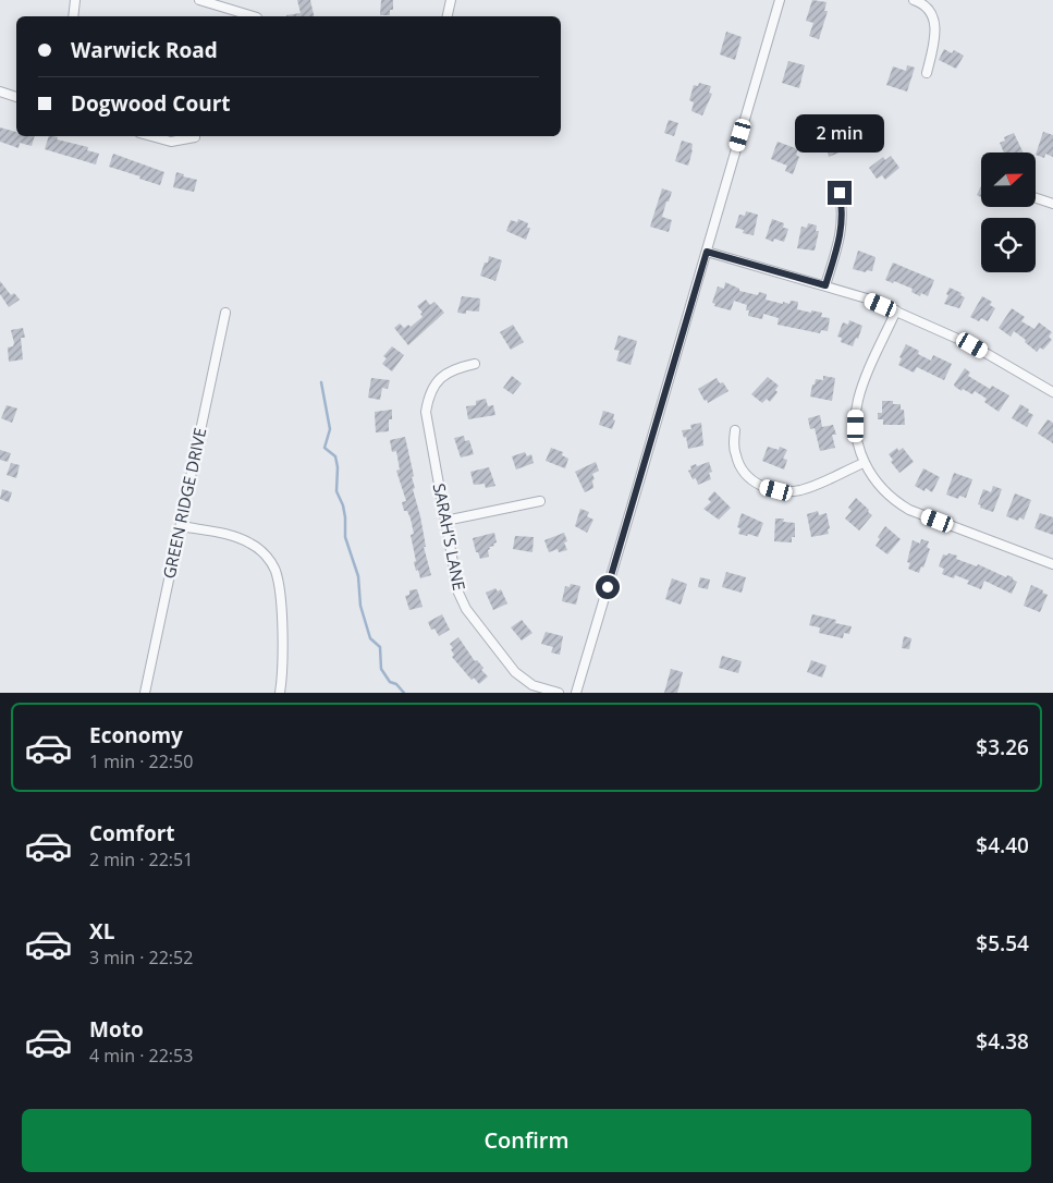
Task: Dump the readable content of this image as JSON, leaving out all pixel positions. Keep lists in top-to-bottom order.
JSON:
{
  "streets": {
    "street": ["GREEN RIDGE DRIVE", "SARAH'S LANE"]
  },
  "north": "right",
  "page": {
    "banner": ["Warwick Road", "Dogwood Court"],
    "bubble": "2 min",
    "list": [
      {
        "name": "Economy",
        "note": "1 min · 22:50",
        "value": "$3.26"
      },
      {
        "name": "Comfort",
        "note": "2 min · 22:51",
        "value": "$4.40"
      },
      {
        "name": "XL",
        "note": "3 min · 22:52",
        "value": "$5.54"
      },
      {
        "name": "Moto",
        "note": "4 min · 22:53",
        "value": "$4.38"
      }
    ],
    "buttons": "Confirm"
  }
}
